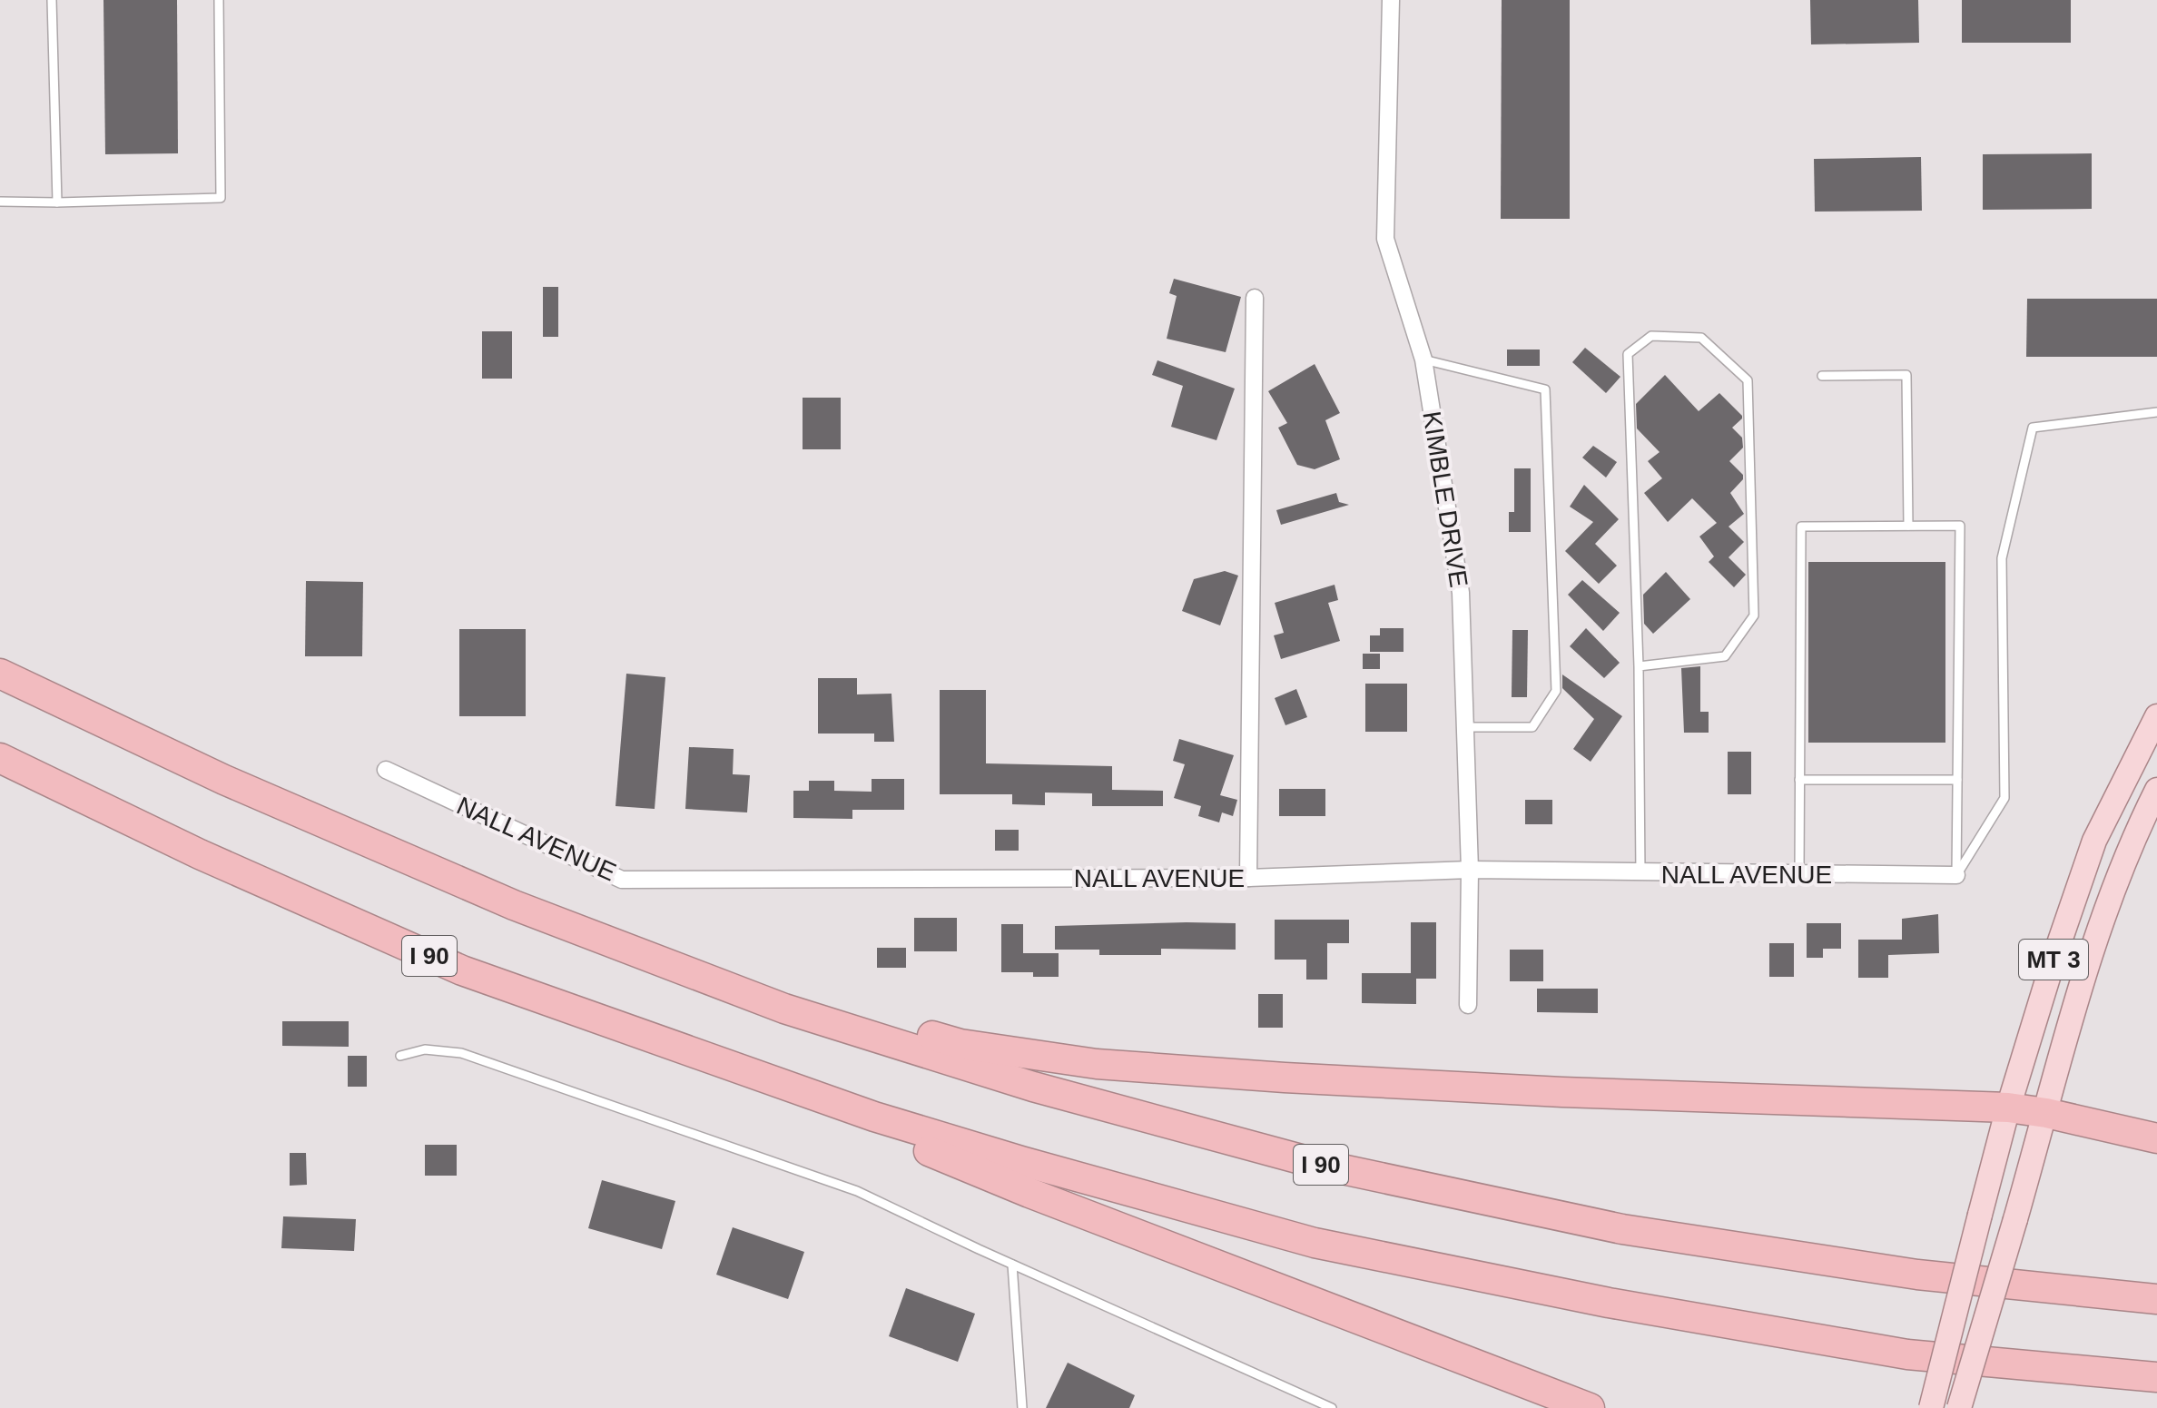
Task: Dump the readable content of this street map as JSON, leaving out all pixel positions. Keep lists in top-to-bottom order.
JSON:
{
  "streets": {
    "highway": ["I 90"],
    "main road": ["MT 3"],
    "street": ["KIMBLE DRIVE", "NALL AVENUE"]
  },
  "crossings": [
    ["KIMBLE DRIVE", "NALL AVENUE"]
  ]
}
